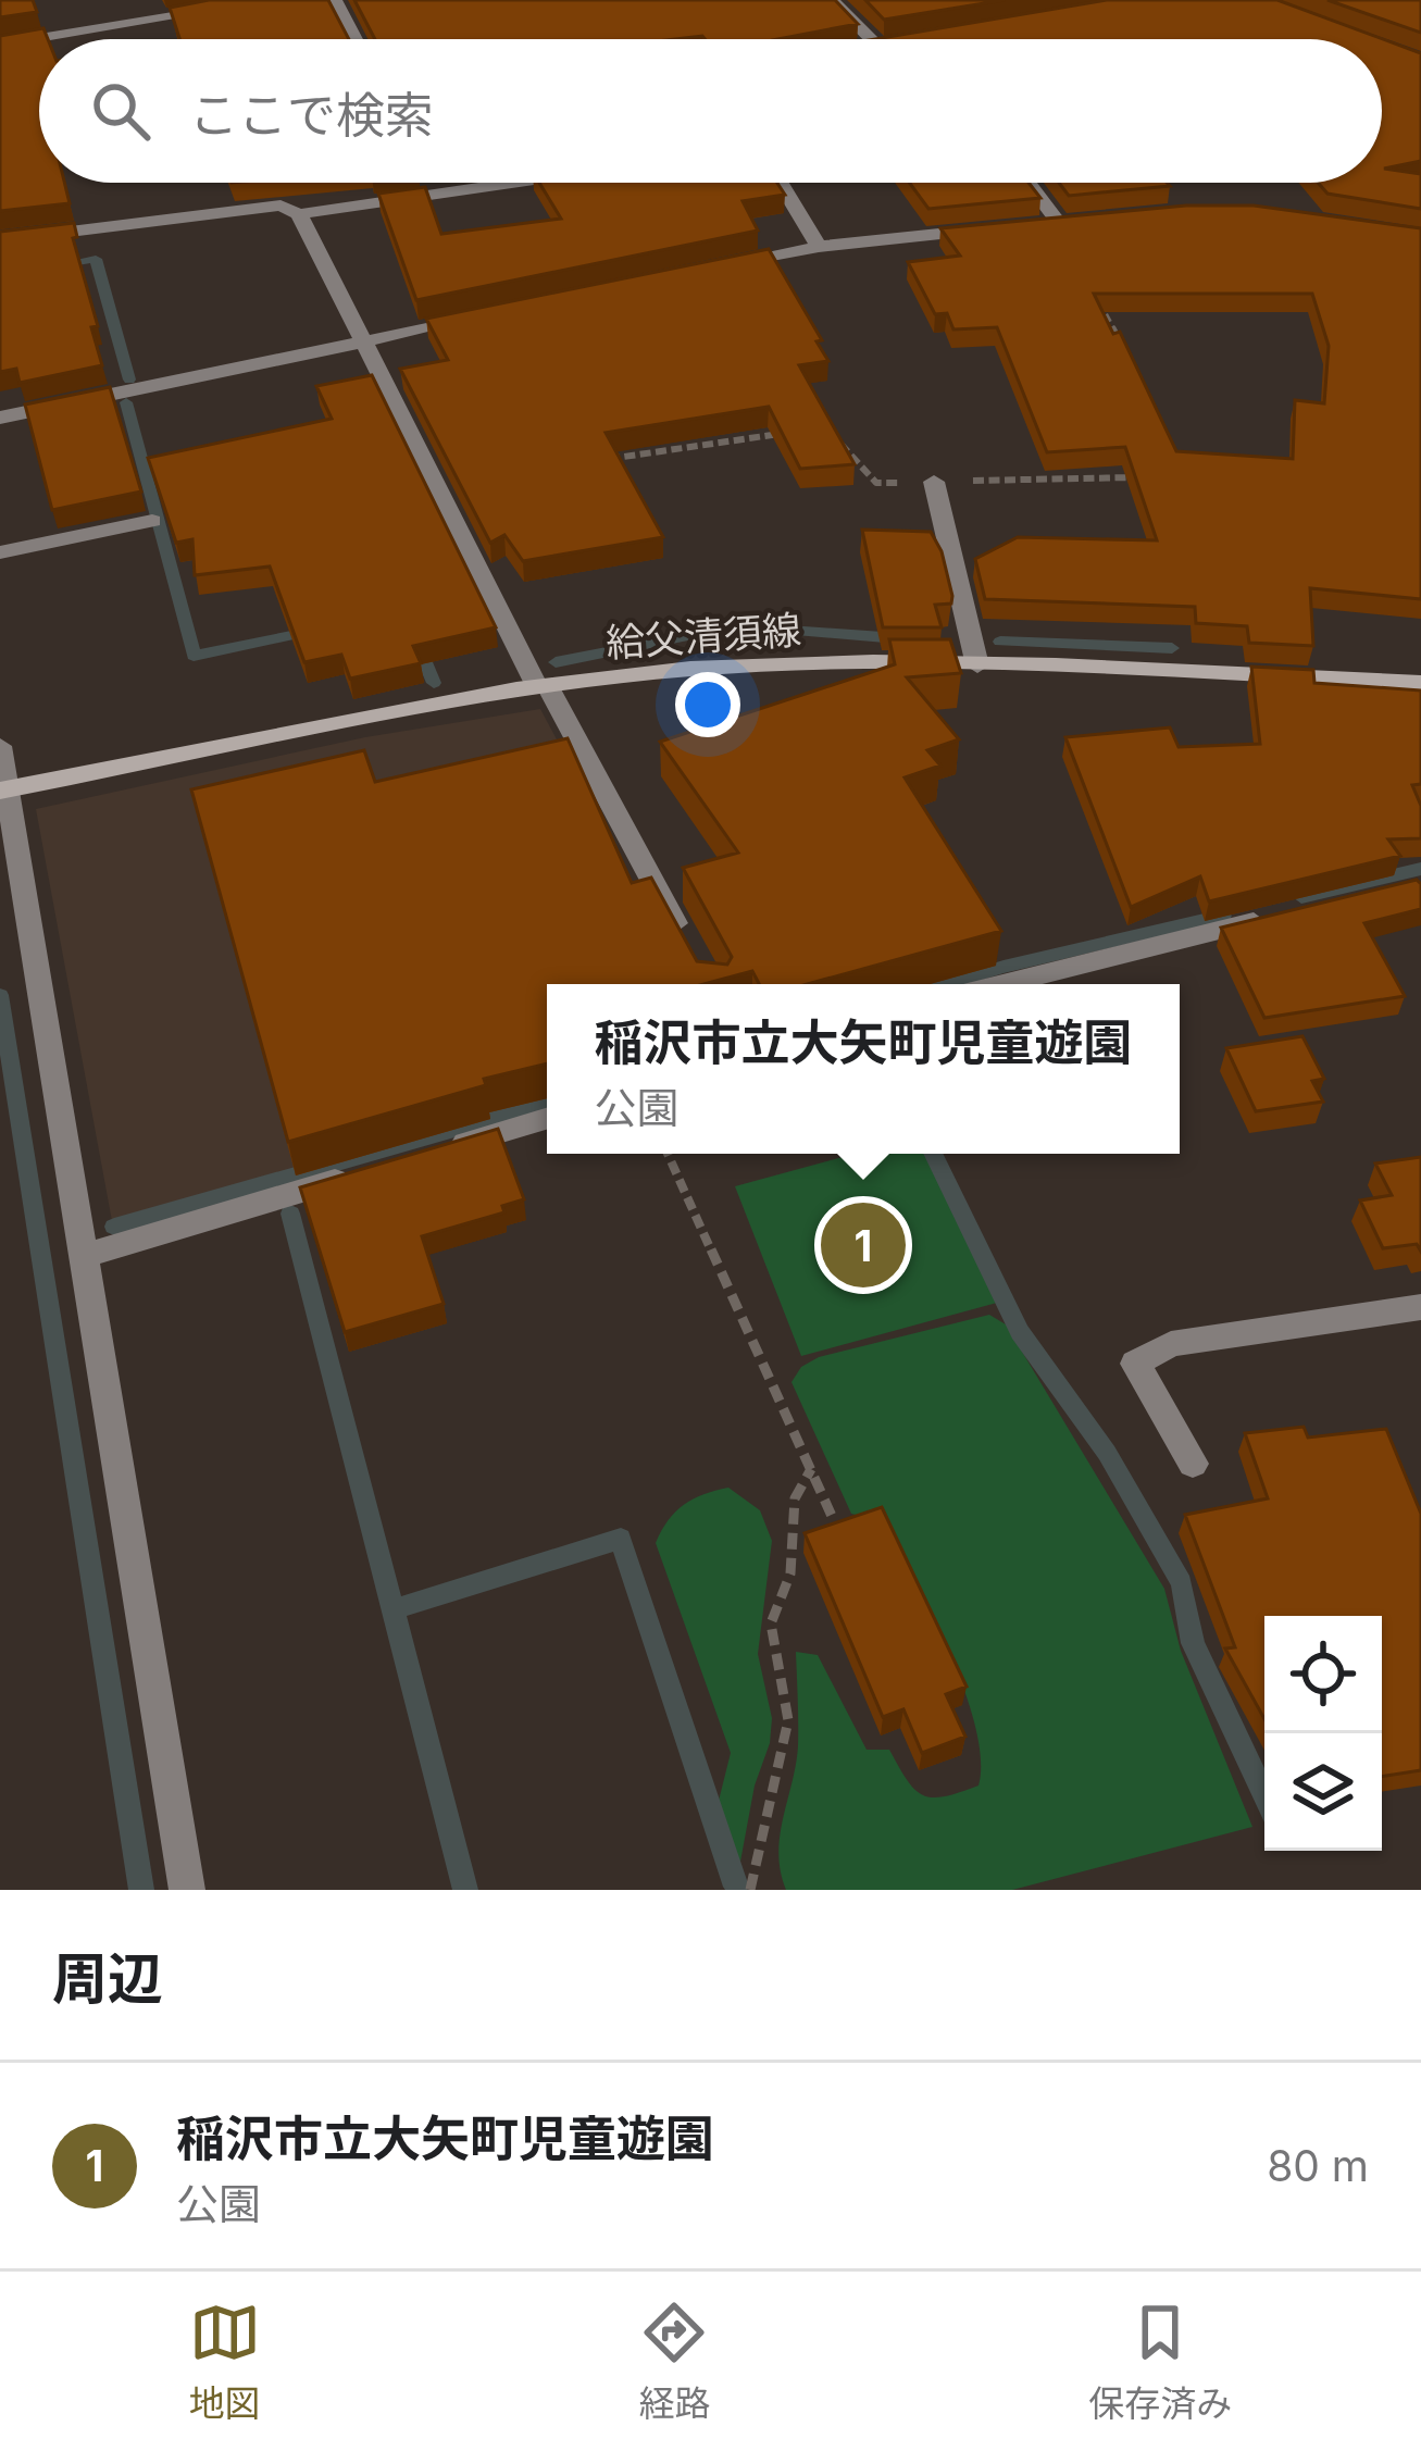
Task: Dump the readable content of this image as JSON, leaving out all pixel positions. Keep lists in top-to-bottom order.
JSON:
{
  "streets": {
    "main road": ["給父清須線"]
  },
  "page": {
    "search": "ここで検索",
    "popup": ["稲沢市立大矢町児童遊園", "公園"],
    "pins": "1",
    "heading": "周辺",
    "list": [
      {
        "mark": "1",
        "name": "稲沢市立大矢町児童遊園",
        "note": "公園",
        "value": "80 m"
      }
    ],
    "nav": ["地図", "経路", "保存済み"]
  }
}
